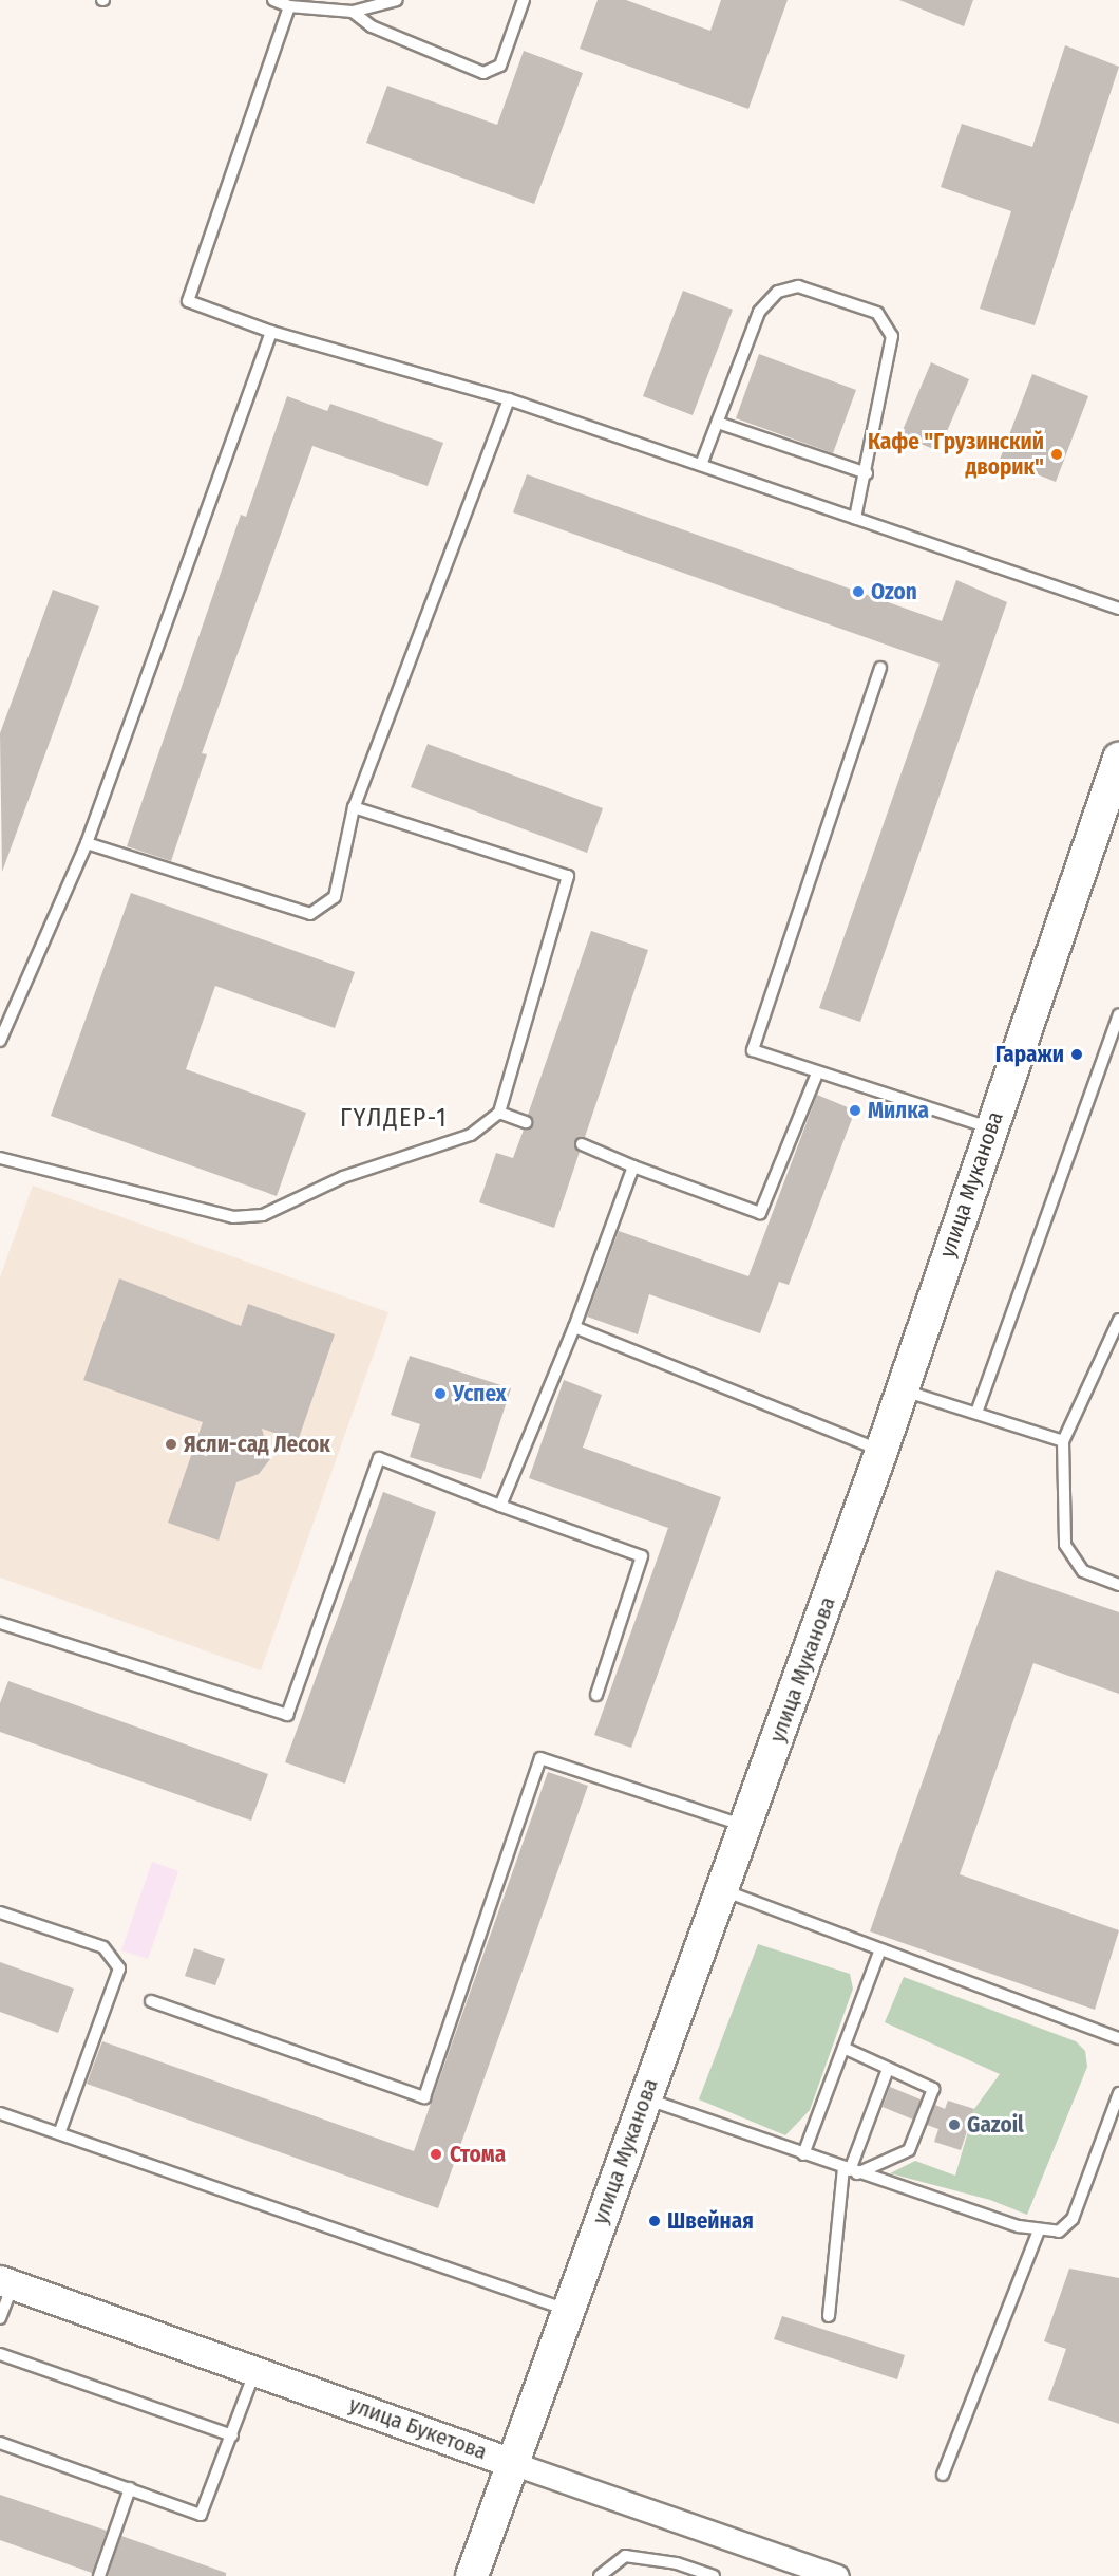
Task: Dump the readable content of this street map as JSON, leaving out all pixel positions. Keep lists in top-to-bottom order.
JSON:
{
  "streets": {
    "main road": ["улица Муканова"],
    "street": ["улица Букетова"]
  },
  "crossings": [
    ["улица Муканова", "улица Букетова"]
  ],
  "districts": ["ГҮЛДЕР-1"],
  "places": [
    "Кафе \"Грузинский дворик\"",
    "Ozon",
    "Гаражи",
    "Милка",
    "Успех",
    "Ясли-сад Лесок",
    "Gazoil",
    "Стома",
    "Швейная"
  ]
}
